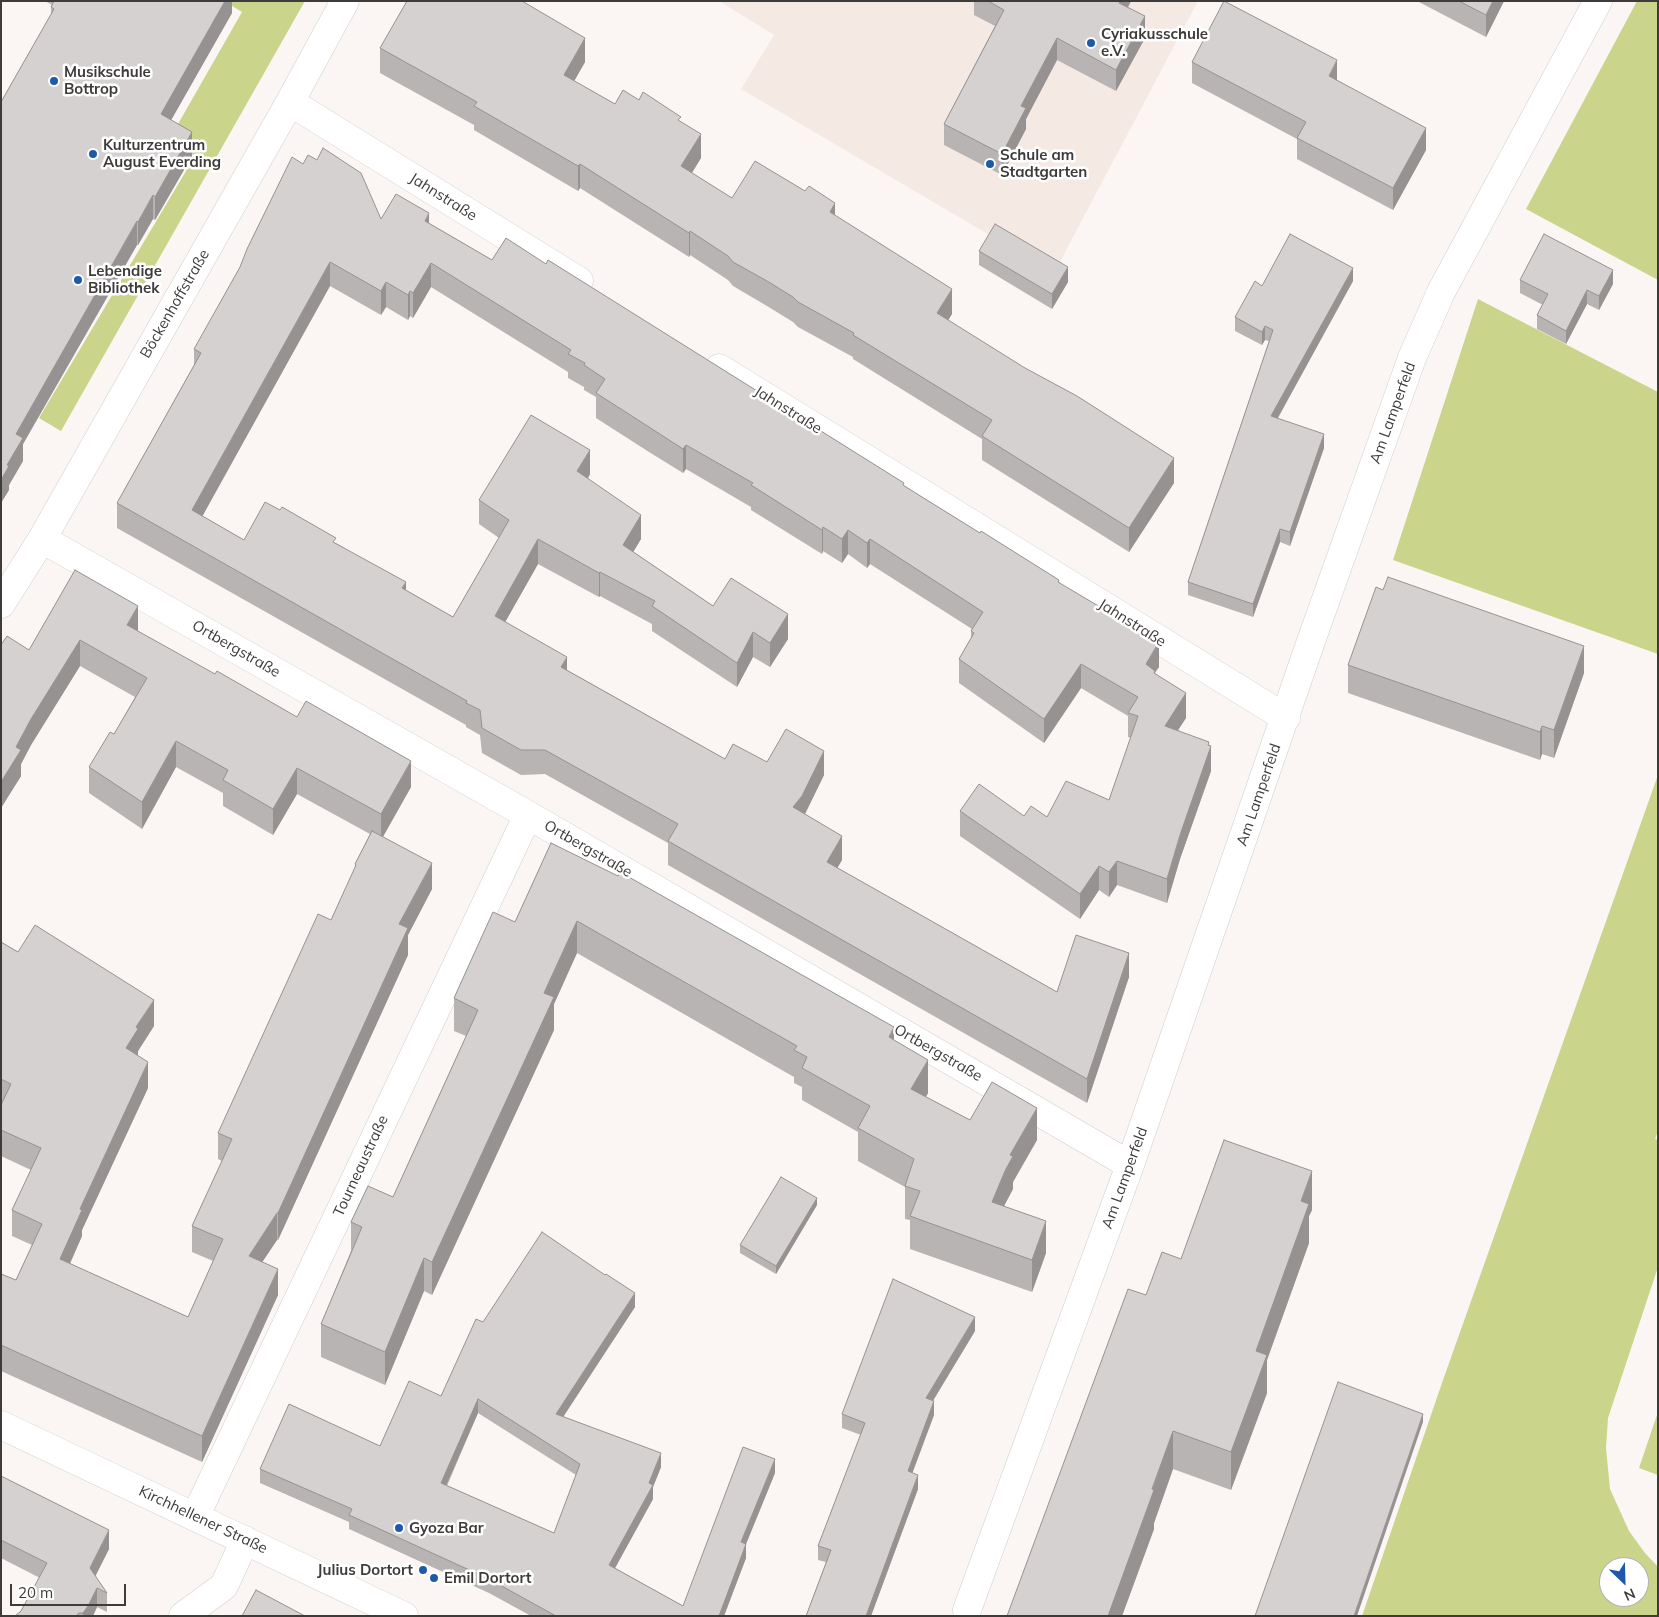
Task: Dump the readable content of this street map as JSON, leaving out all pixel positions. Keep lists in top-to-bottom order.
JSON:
{
  "streets": {
    "street": [
      "Jahnstraße",
      "Böckenhoffstraße",
      "Am Lamperfeld",
      "Ortbergstraße",
      "Tourneaustraße",
      "Kirchhellener Straße"
    ]
  },
  "crossings": [
    ["Jahnstraße", "Böckenhoffstraße"],
    ["Jahnstraße", "Am Lamperfeld"],
    ["Böckenhoffstraße", "Ortbergstraße"],
    ["Am Lamperfeld", "Ortbergstraße"],
    ["Ortbergstraße", "Tourneaustraße"],
    ["Tourneaustraße", "Kirchhellener Straße"]
  ],
  "places": [
    "Cyriakusschule e.V.",
    "Musikschule Bottrop",
    "Kulturzentrum August Everding",
    "Schule am Stadtgarten",
    "Lebendige Bibliothek",
    "Gyoza Bar",
    "Julius Dortort",
    "Emil Dortort"
  ],
  "scale_bar": "20 m",
  "north": "bottom right"
}
